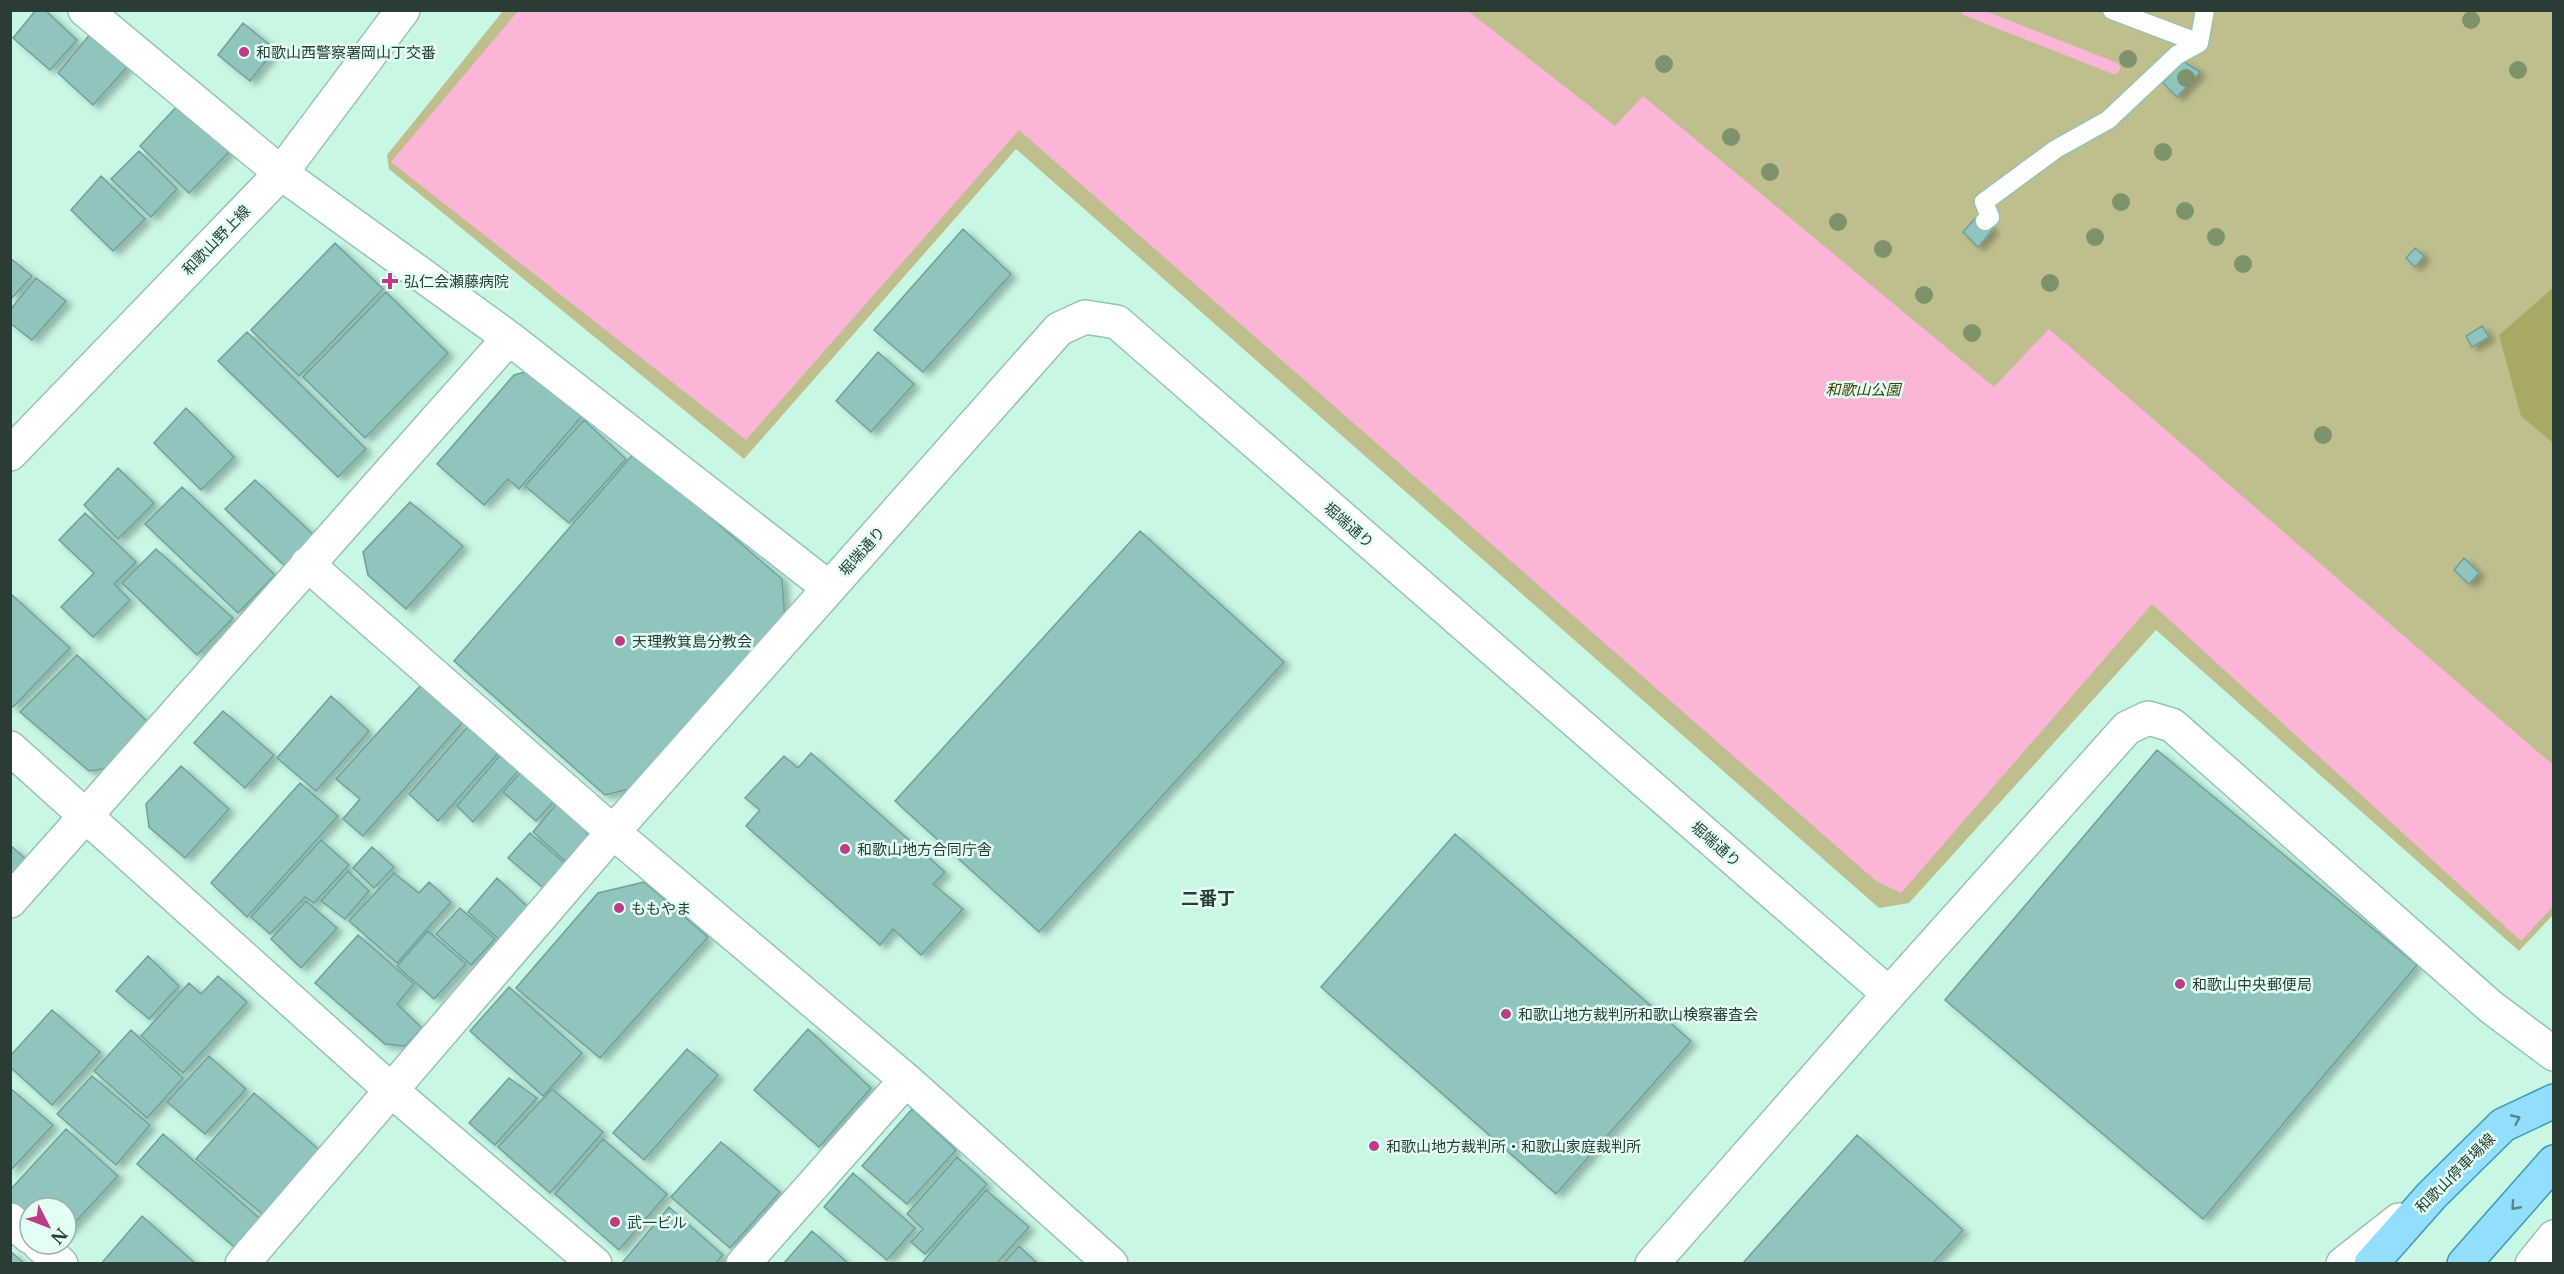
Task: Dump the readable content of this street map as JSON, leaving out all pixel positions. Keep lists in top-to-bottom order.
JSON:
{
  "streets": {
    "main road": ["和歌山停車場線"],
    "street": ["和歌山野上線", "堀端通り"]
  },
  "districts": ["二番丁"],
  "parks": ["和歌山公園"],
  "places": {
    "other": [
      "和歌山西警察署岡山丁交番",
      "天理教箕島分教会",
      "和歌山地方合同庁舎",
      "ももやま",
      "和歌山中央郵便局",
      "和歌山地方裁判所和歌山検察審査会",
      "和歌山地方裁判所・和歌山家庭裁判所",
      "武一ビル"
    ],
    "health": ["弘仁会瀬藤病院"]
  },
  "north": "bottom right"
}
